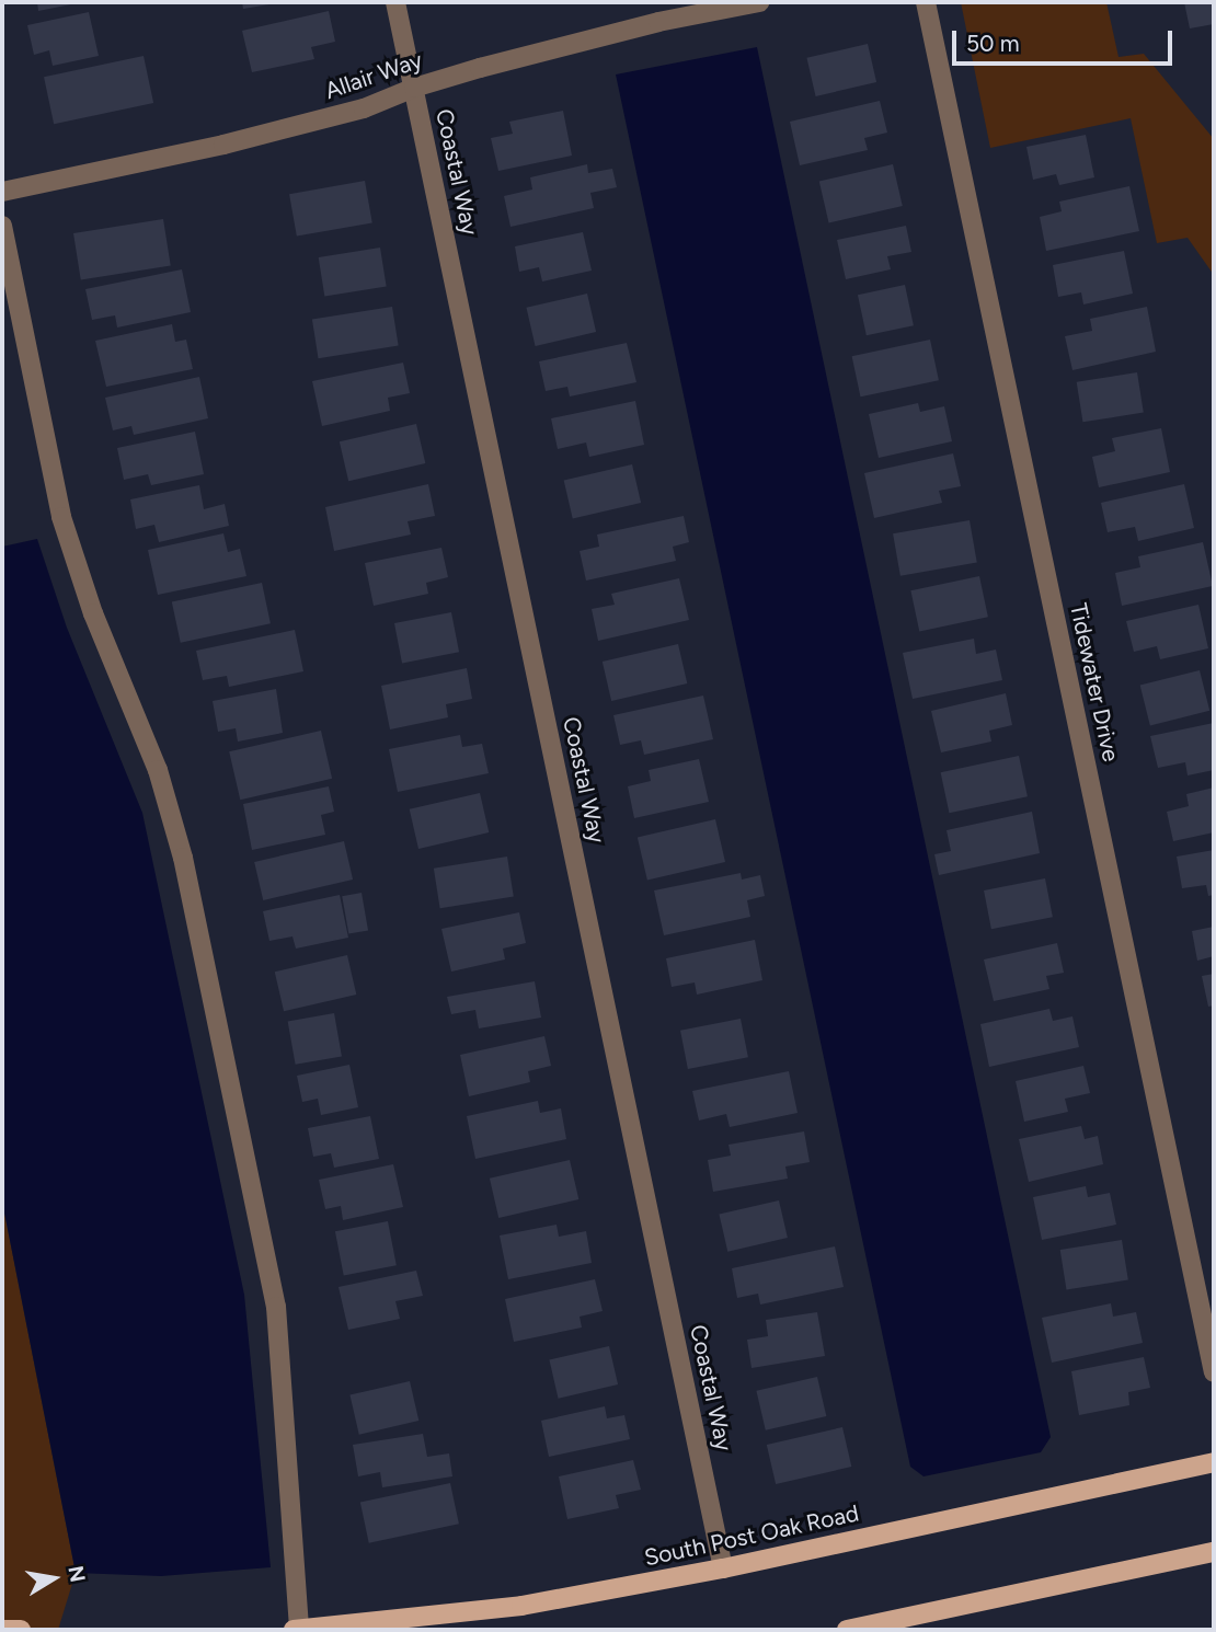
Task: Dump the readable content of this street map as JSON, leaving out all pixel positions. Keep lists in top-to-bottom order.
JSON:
{
  "streets": {
    "main road": ["South Post Oak Road"],
    "street": ["Allair Way", "Coastal Way", "Tidewater Drive"]
  },
  "crossings": [
    ["Allair Way", "Coastal Way"],
    ["Coastal Way", "South Post Oak Road"]
  ],
  "scale_bar": "50 m",
  "north": "right"
}
